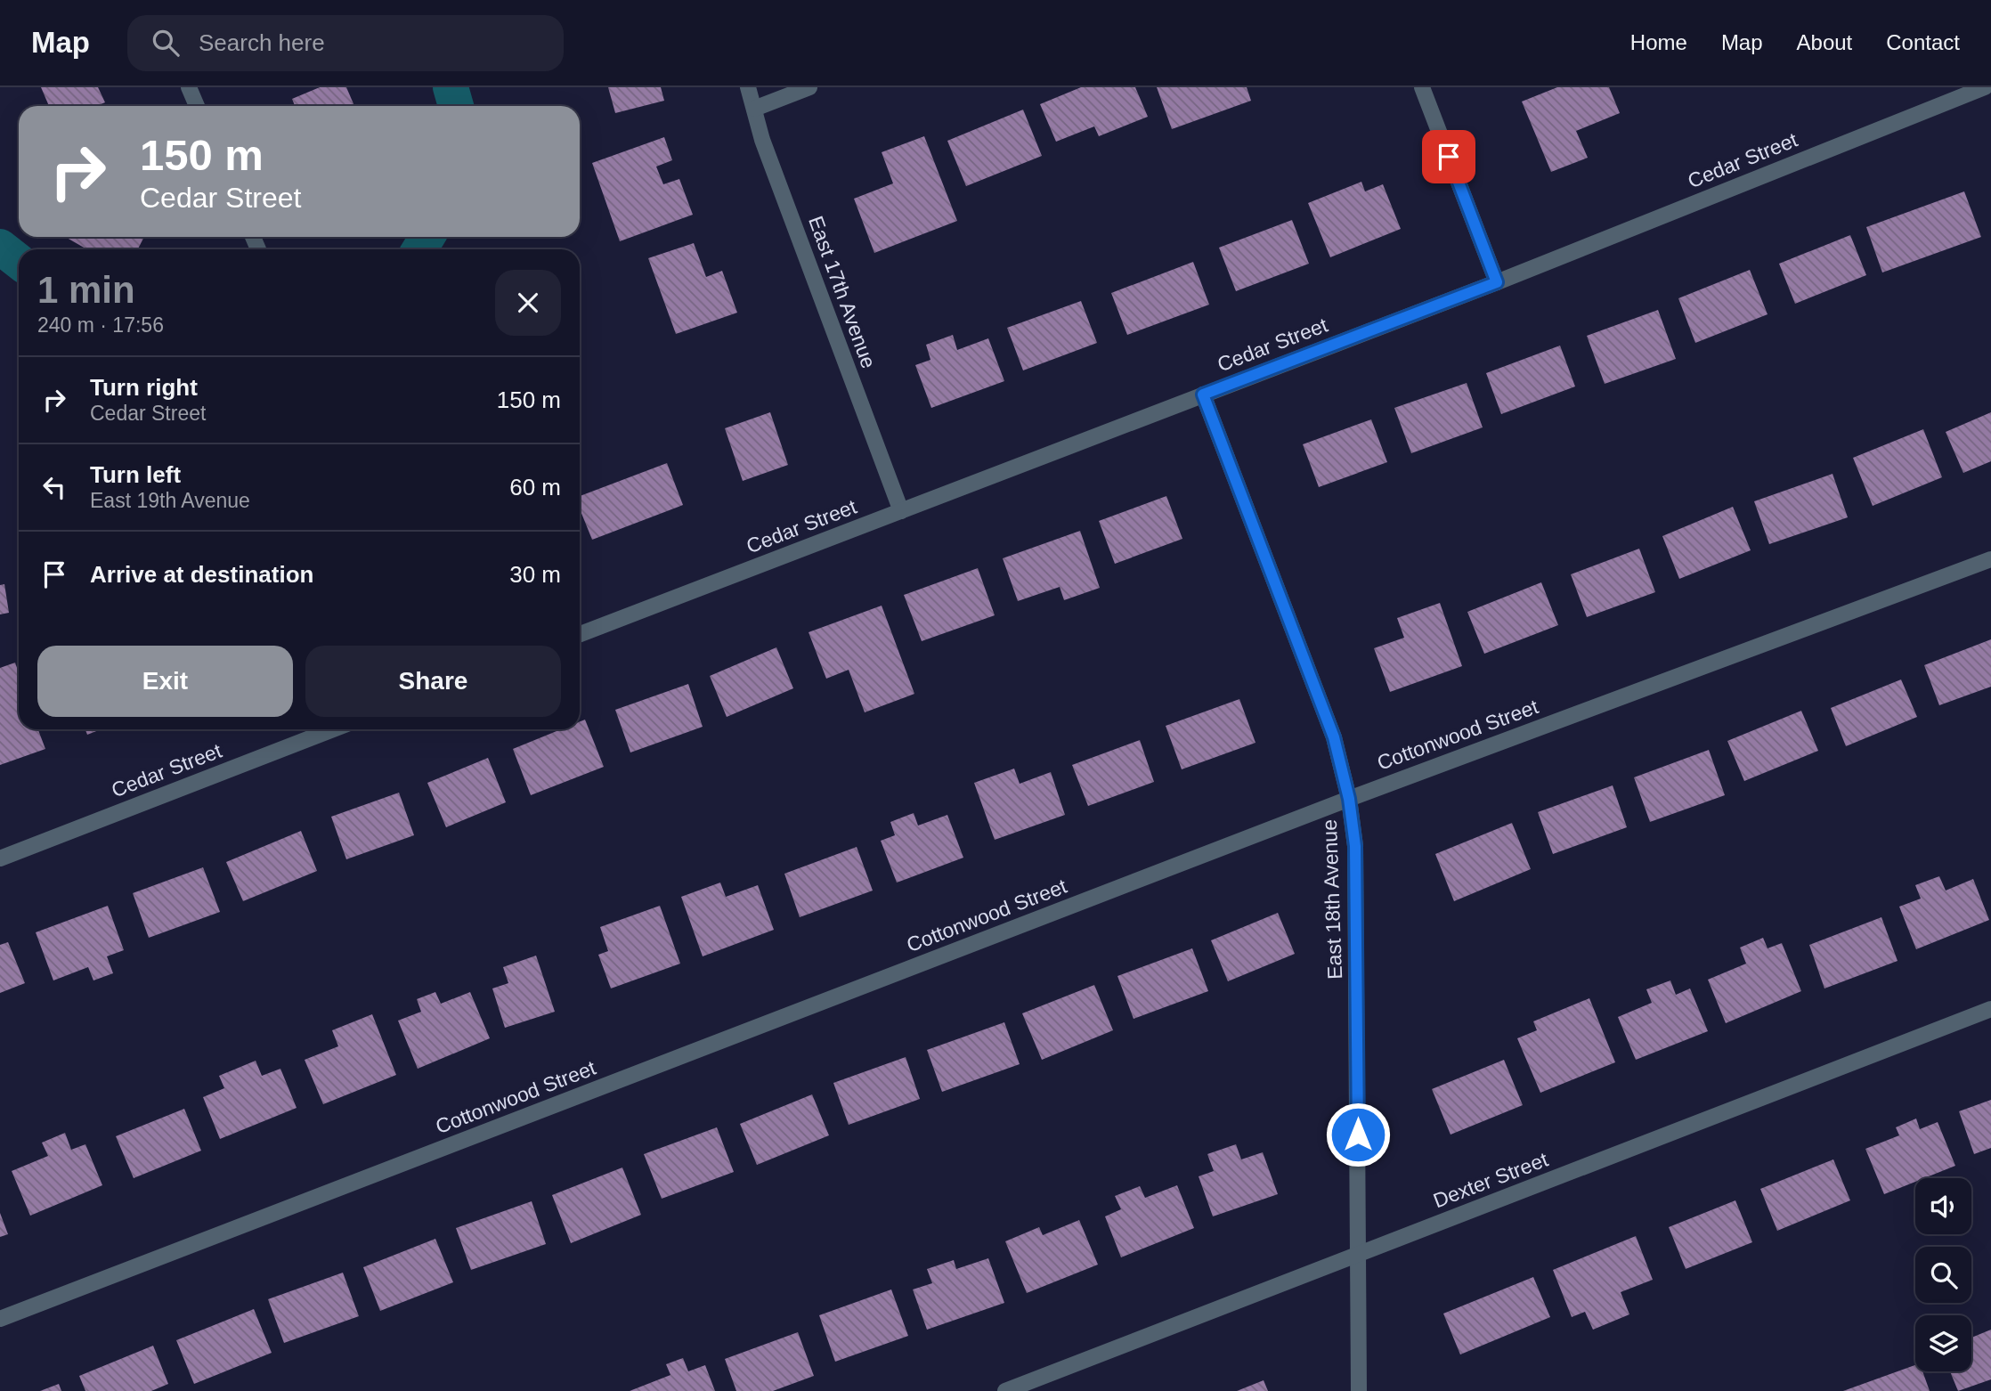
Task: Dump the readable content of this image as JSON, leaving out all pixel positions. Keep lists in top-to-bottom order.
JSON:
{
  "streets": {
    "street": [
      "Cedar Street",
      "East 17th Avenue",
      "Cottonwood Street",
      "East 18th Avenue",
      "Dexter Street"
    ]
  },
  "crossings": [
    ["Cedar Street", "East 17th Avenue"],
    ["Cedar Street", "East 18th Avenue"],
    ["Cottonwood Street", "East 18th Avenue"],
    ["East 18th Avenue", "Dexter Street"]
  ],
  "page": {
    "header": "Map",
    "search": "Search here",
    "nav": [
      "Home",
      "Map",
      "About",
      "Contact"
    ],
    "turn": ["150 m", "Cedar Street"],
    "heading": ["1 min", "240 m · 17:56"],
    "list": [
      {
        "name": "Turn right",
        "note": "Cedar Street",
        "value": "150 m"
      },
      {
        "name": "Turn left",
        "note": "East 19th Avenue",
        "value": "60 m"
      },
      {
        "name": "Arrive at destination",
        "value": "30 m"
      }
    ],
    "buttons": ["Exit", "Share"]
  }
}
